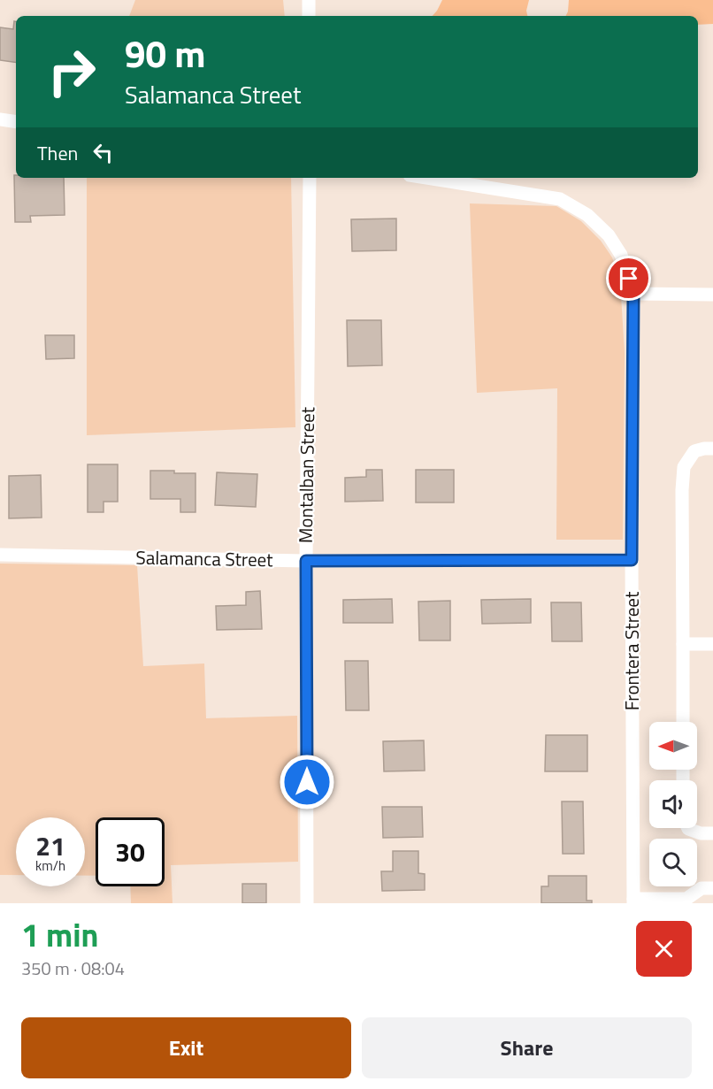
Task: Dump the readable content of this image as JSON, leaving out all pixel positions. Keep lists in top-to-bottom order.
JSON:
{
  "streets": {
    "street": ["Montalban Street", "Salamanca Street", "Frontera Street"]
  },
  "crossings": [
    ["Montalban Street", "Salamanca Street"],
    ["Salamanca Street", "Frontera Street"]
  ],
  "north": "left",
  "page": {
    "turn": ["90 m", "Salamanca Street"],
    "then": "Then",
    "speed": "21 km/h",
    "limit": "30",
    "heading": ["1 min", "350 m · 08:04"],
    "buttons": ["Exit", "Share"]
  }
}
